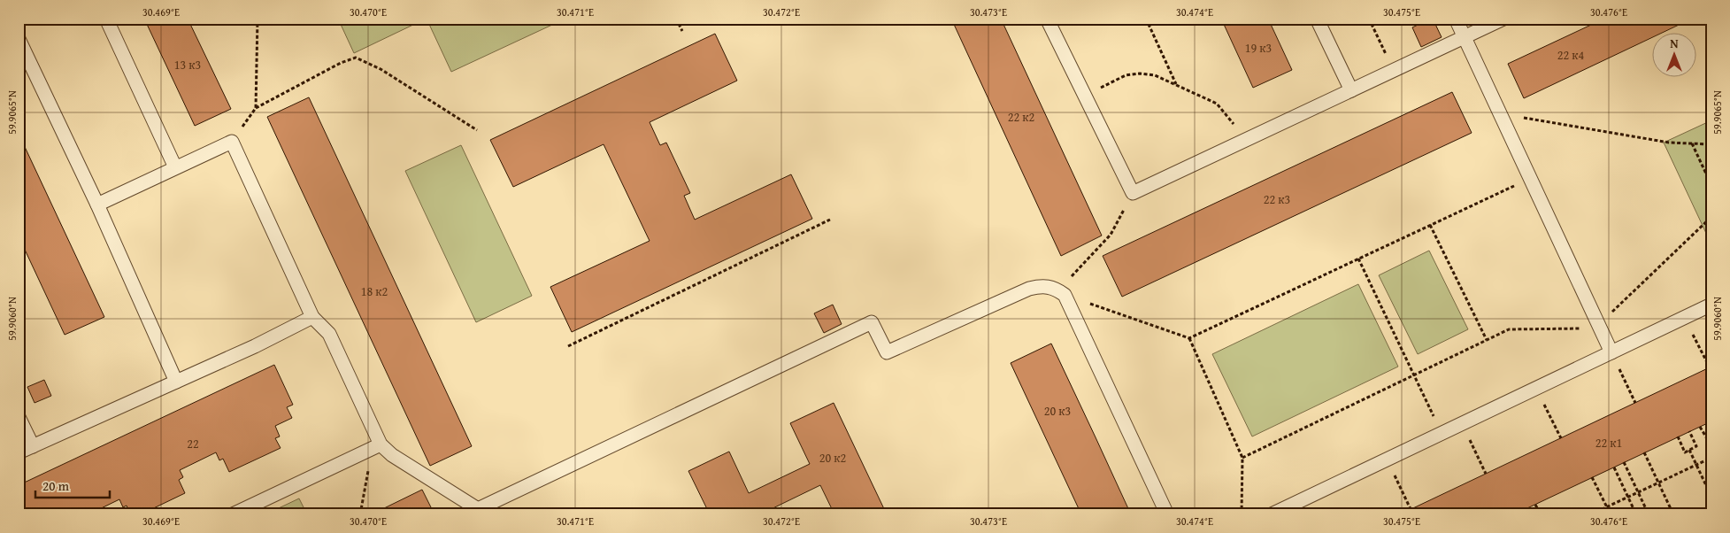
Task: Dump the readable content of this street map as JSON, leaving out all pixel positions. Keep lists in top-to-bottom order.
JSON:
{
  "house_numbers": [
    "19 к3",
    "22 к4",
    "13 к3",
    "22 к2",
    "22 к3",
    "18 к2",
    "20 к3",
    "22 к1",
    "22",
    "20 к2"
  ],
  "scale_bar": "20 m",
  "north": "top",
  "coordinates": [
    "30.469°E",
    "30.470°E",
    "30.471°E",
    "30.472°E",
    "30.473°E",
    "30.474°E",
    "30.475°E",
    "30.476°E",
    "59.9065°N",
    "59.9060°N"
  ]
}
